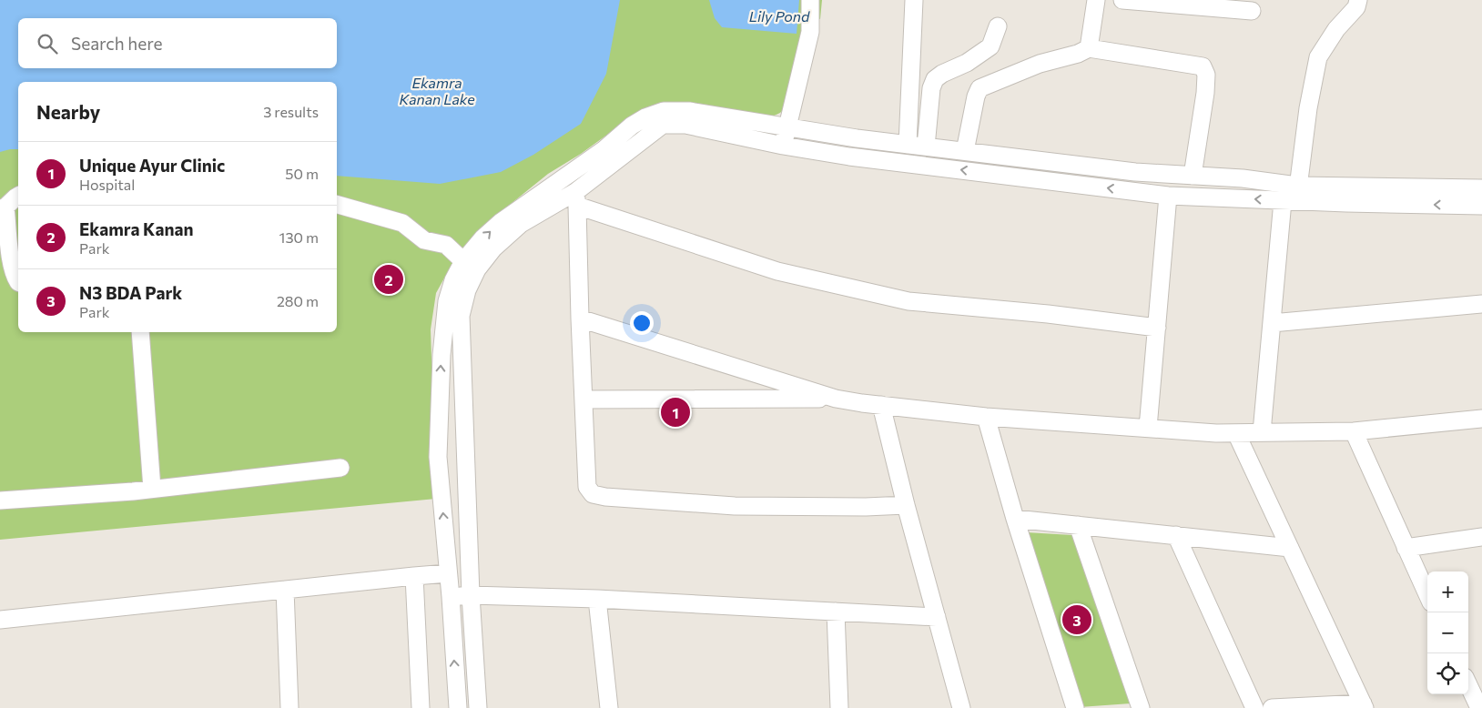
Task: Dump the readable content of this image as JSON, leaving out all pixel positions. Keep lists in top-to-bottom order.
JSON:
{
  "water": ["Lily Pond", "Ekamra Kanan Lake"],
  "page": {
    "search": "Search here",
    "heading": ["Nearby", "3 results"],
    "list": [
      {
        "mark": "1",
        "name": "Unique Ayur Clinic",
        "note": "Hospital",
        "value": "50 m"
      },
      {
        "mark": "2",
        "name": "Ekamra Kanan",
        "note": "Park",
        "value": "130 m"
      },
      {
        "mark": "3",
        "name": "N3 BDA Park",
        "note": "Park",
        "value": "280 m"
      }
    ],
    "pins": ["2", "1", "3"],
    "map_buttons": ["+", "−"]
  }
}
